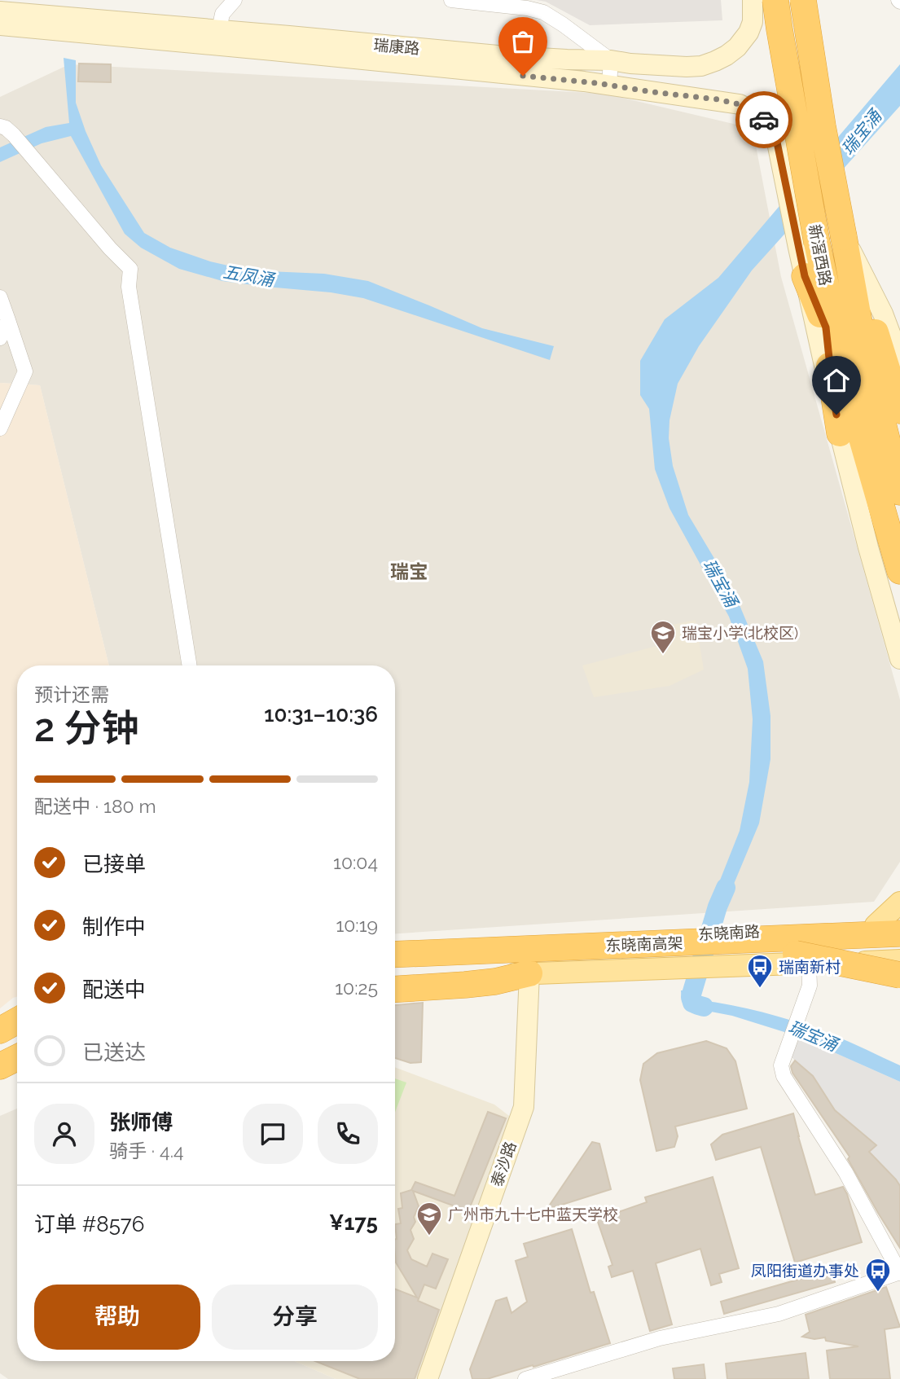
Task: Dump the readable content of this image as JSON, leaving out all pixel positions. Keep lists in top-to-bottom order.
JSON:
{
  "streets": {
    "highway": ["新滘西路", "东晓南高架"],
    "main road": ["瑞康路", "东晓南路", "泰沙路"]
  },
  "crossings": [
    ["瑞康路", "新滘西路"]
  ],
  "districts": ["瑞宝"],
  "water": ["瑞宝涌", "五凤涌"],
  "places": {
    "school or university": ["瑞宝小学(北校区)", "广州市九十七中蓝天学校"],
    "bus stop": ["瑞南新村", "凤阳街道办事处"]
  },
  "page": {
    "heading": ["2 分钟", "预计还需", "10:31–10:36"],
    "panel": [
      "张师傅",
      "骑手 · 4.4",
      "订单 #8576",
      "¥175"
    ],
    "bar": "配送中 · 180 m",
    "list": [
      ["已接单", "10:04"],
      ["制作中", "10:19"],
      ["配送中", "10:25"],
      "已送达"
    ],
    "buttons": ["帮助", "分享"]
  }
}
